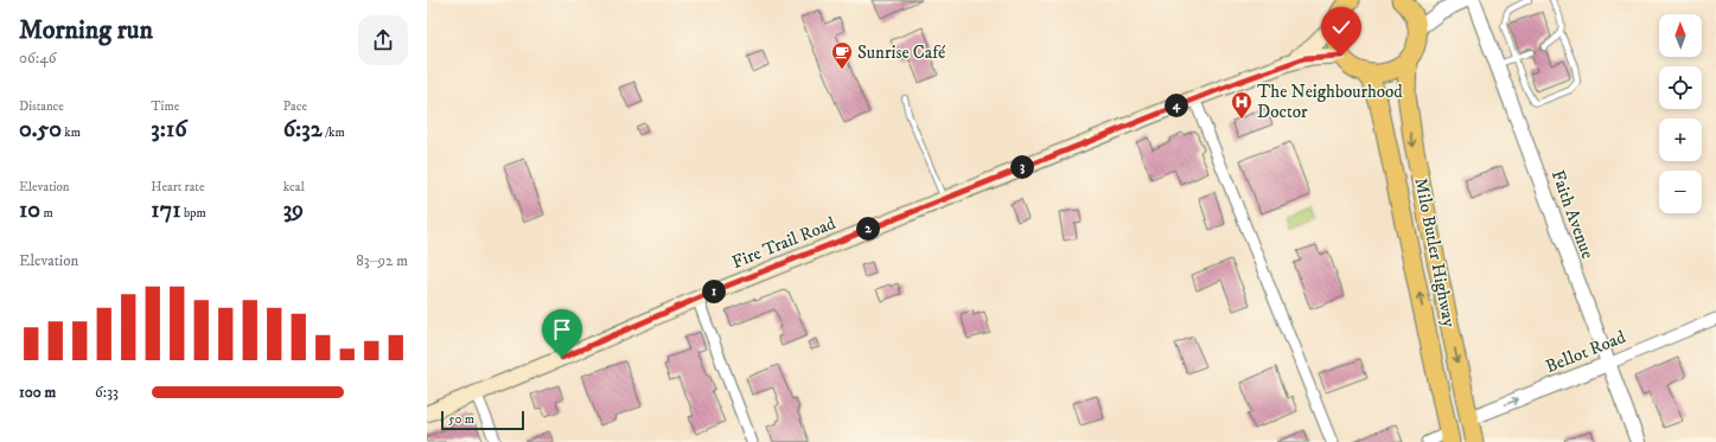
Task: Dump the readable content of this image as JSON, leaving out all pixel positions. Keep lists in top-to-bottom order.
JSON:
{
  "streets": {
    "main road": ["Fire Trail Road", "Milo Butler Highway"],
    "street": ["Faith Avenue", "Bellot Road"]
  },
  "crossings": [
    ["Faith Avenue", "Bellot Road"],
    ["Milo Butler Highway", "Bellot Road"]
  ],
  "one_way": ["Bellot Road"],
  "places": {
    "cafe": ["Sunrise Café"],
    "hospital": ["The Neighbourhood Doctor"]
  },
  "scale_bar": "50 m",
  "north": "top",
  "page": {
    "heading": ["Morning run", "06:46"],
    "map_buttons": ["+", "−"],
    "stats": [
      ["Distance", "0.50 km"],
      ["Time", "3:16"],
      ["Pace", "6:32 /km"],
      ["Elevation", "10 m"],
      ["Heart rate", "171 bpm"],
      ["kcal", "39"]
    ],
    "pins": [
      "4",
      "3",
      "2",
      "1"
    ],
    "chart": ["Elevation", "83–92 m"],
    "list": [
      {
        "name": "100 m",
        "note": "6:33"
      }
    ],
    "scale": "50 m"
  }
}
